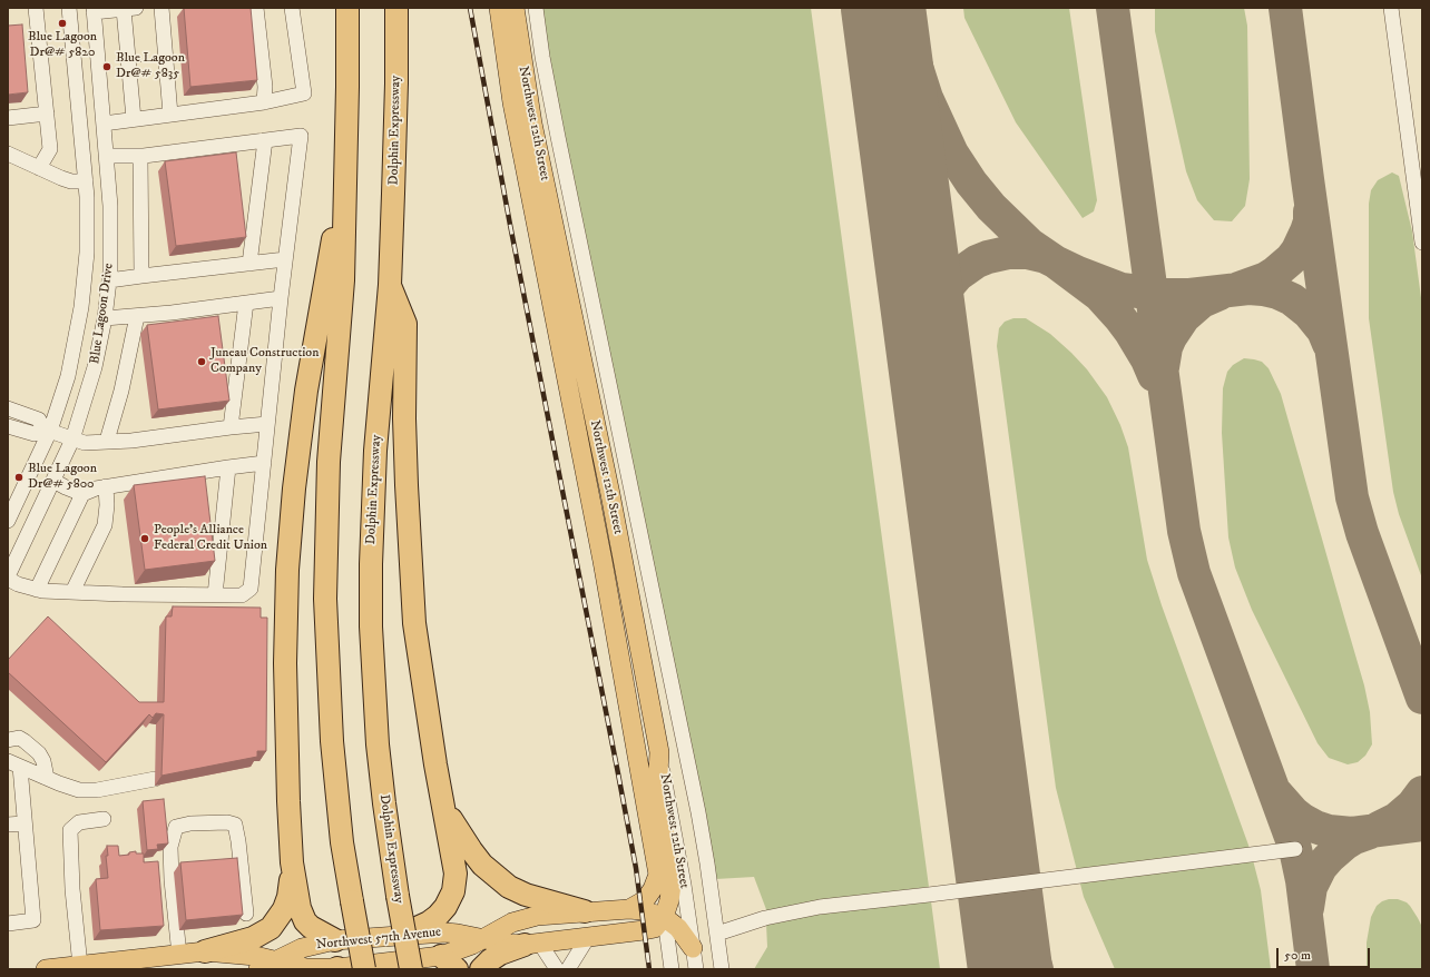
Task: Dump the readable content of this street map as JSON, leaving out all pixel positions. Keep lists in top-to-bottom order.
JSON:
{
  "streets": {
    "highway": ["Dolphin Expressway"],
    "main road": ["Northwest 12th Street", "Northwest 57th Avenue"],
    "street": ["Blue Lagoon Drive"]
  },
  "crossings": [
    ["Northwest 12th Street", "Northwest 57th Avenue"]
  ],
  "places": [
    "Blue Lagoon Dr@# 5820",
    "Blue Lagoon Dr@# 5835",
    "Juneau Construction Company",
    "Blue Lagoon Dr@# 5800",
    "People’s Alliance Federal Credit Union"
  ],
  "scale_bar": "50 m"
}
